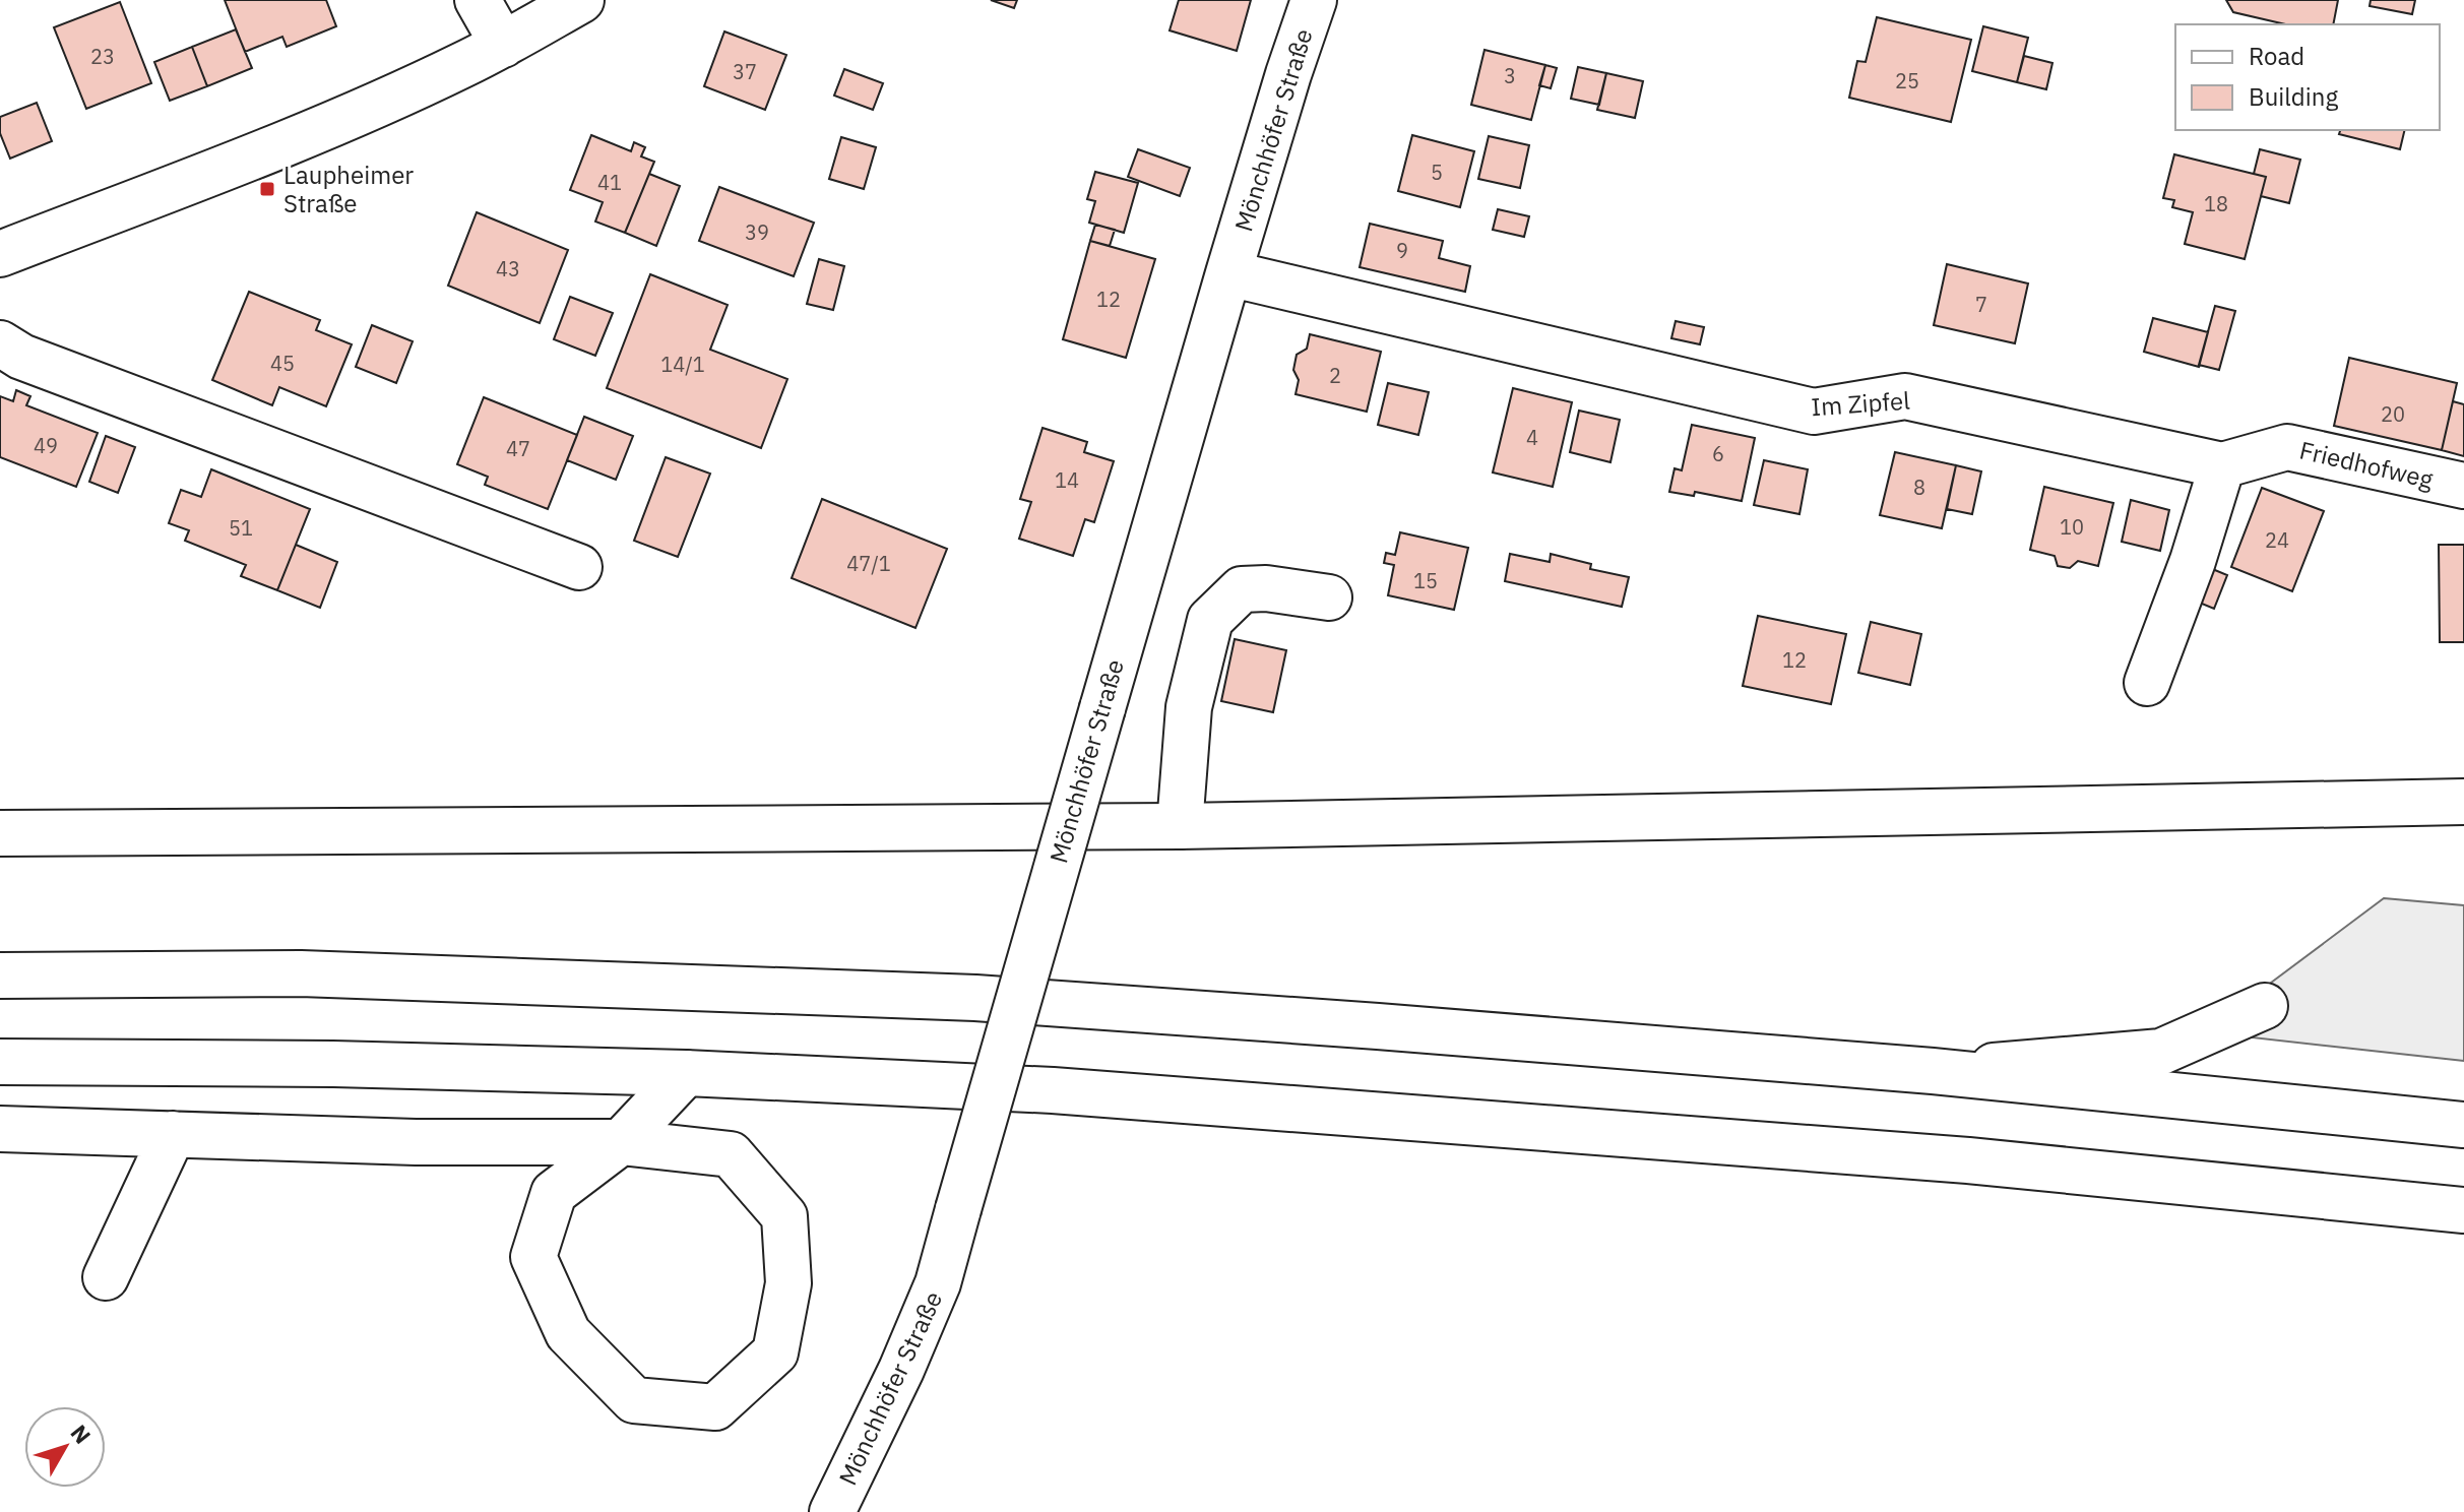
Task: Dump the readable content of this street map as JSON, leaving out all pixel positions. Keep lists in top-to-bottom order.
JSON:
{
  "streets": {
    "main road": ["Mönchhöfer Straße", "Im Zipfel", "Friedhofweg"]
  },
  "crossings": [
    ["Mönchhöfer Straße", "Im Zipfel"],
    ["Im Zipfel", "Friedhofweg"]
  ],
  "places": {
    "transit": ["Laupheimer Straße"]
  },
  "house_numbers": [
    "23",
    "37",
    "3",
    "25",
    "5",
    "41",
    "18",
    "39",
    "9",
    "43",
    "12",
    "7",
    "45",
    "14/1",
    "2",
    "20",
    "4",
    "49",
    "47",
    "6",
    "14",
    "8",
    "10",
    "51",
    "24",
    "47/1",
    "15",
    "12"
  ],
  "legend": ["Road", "Building"],
  "north": "top right"
}
